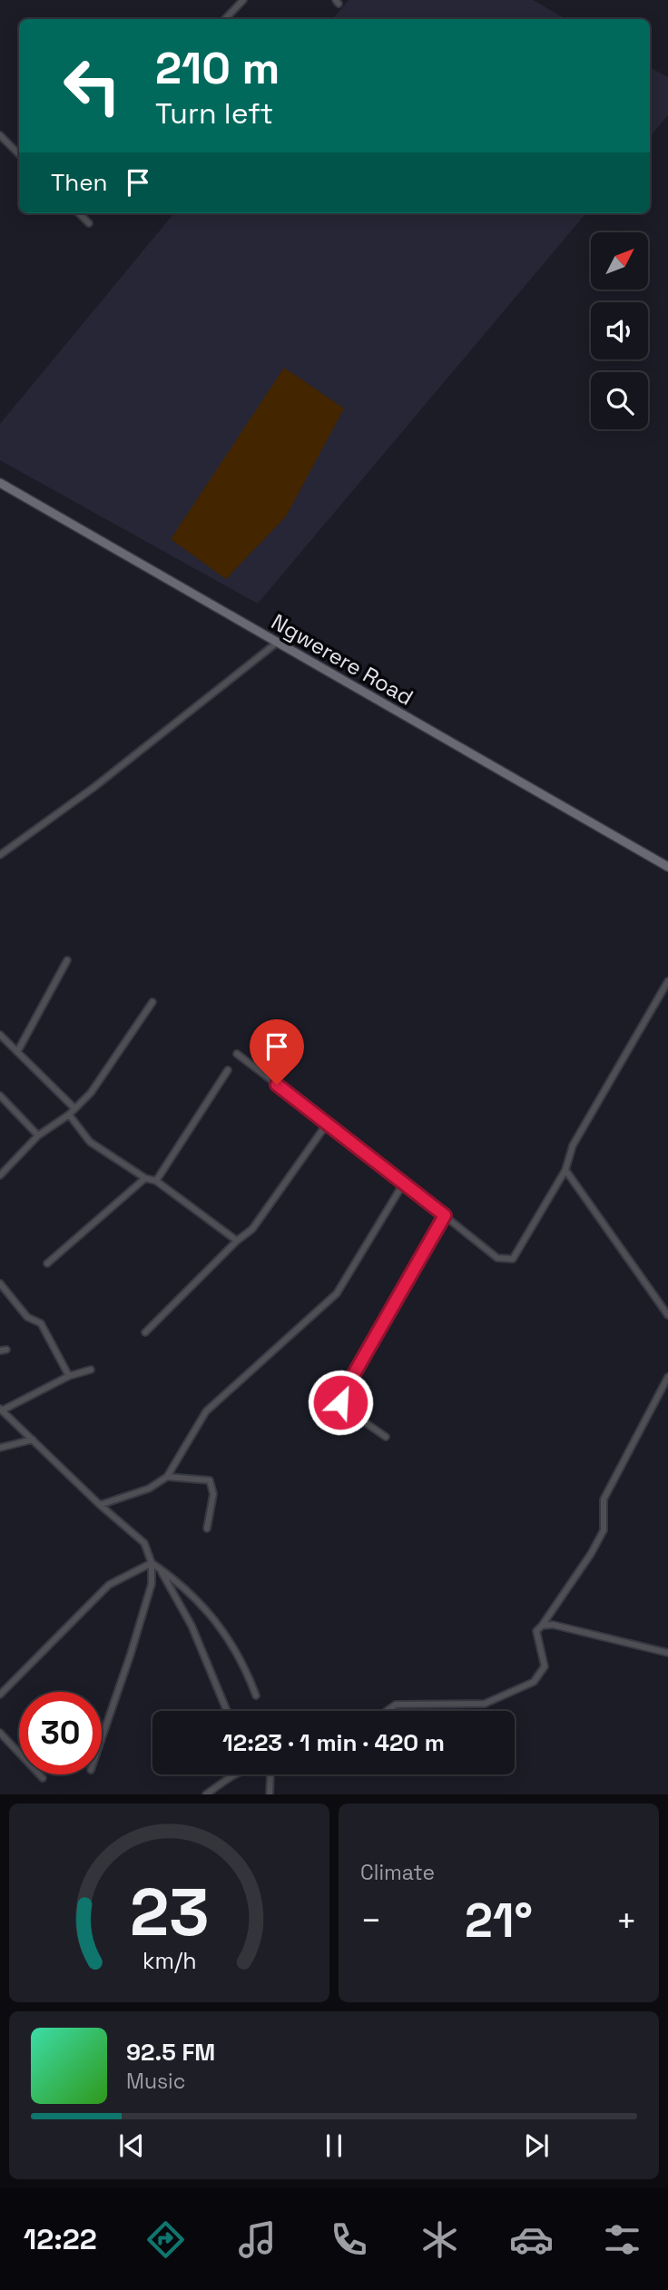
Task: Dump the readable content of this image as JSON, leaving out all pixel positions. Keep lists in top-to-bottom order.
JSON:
{
  "streets": {
    "main road": ["Ngwerere Road"]
  },
  "north": "top right",
  "page": {
    "turn": ["210 m", "Turn left"],
    "then": "Then",
    "limit": "30",
    "trip": "12:23 · 1 min · 420 m",
    "tile": "Climate",
    "heat": ["−", "21°", "+"],
    "song": ["92.5 FM", "Music"],
    "tabs": "12:22",
    "gauge": ["23", "km/h"]
  }
}
